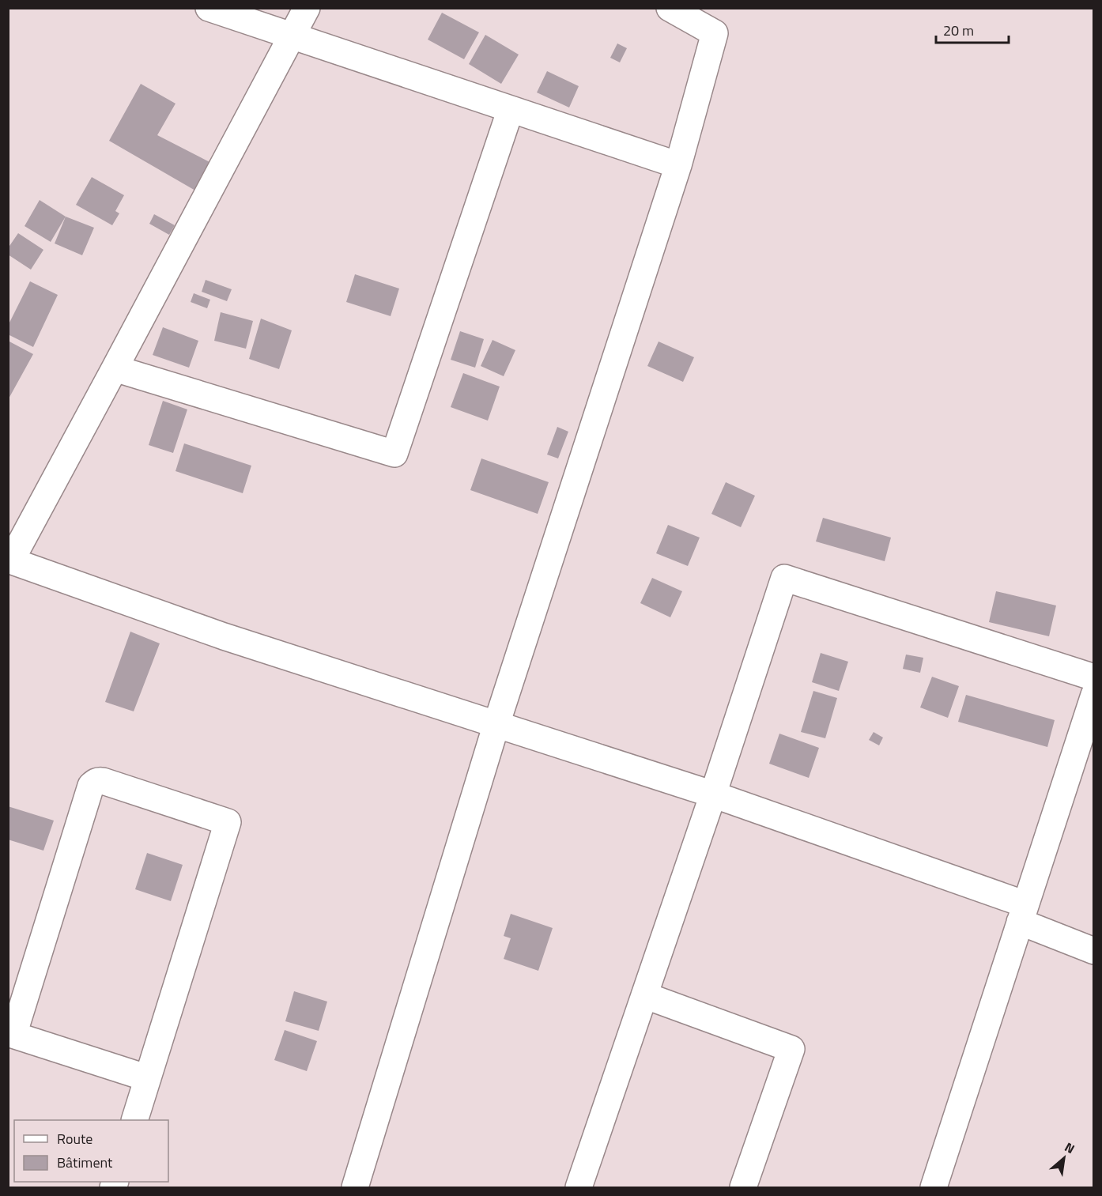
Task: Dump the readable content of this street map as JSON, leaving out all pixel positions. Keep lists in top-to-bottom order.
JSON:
{
  "legend": ["Route", "Bâtiment"],
  "scale_bar": "20 m",
  "north": "top right"
}
